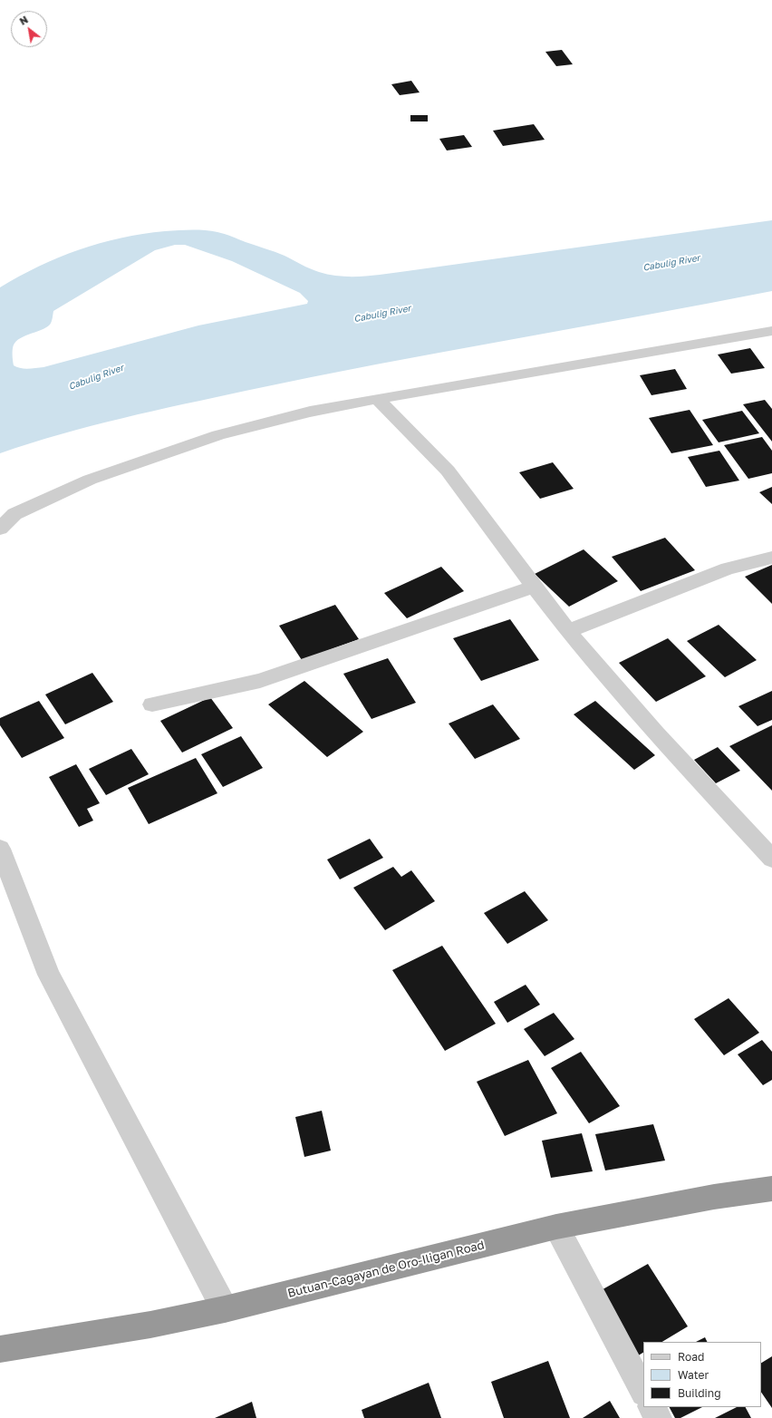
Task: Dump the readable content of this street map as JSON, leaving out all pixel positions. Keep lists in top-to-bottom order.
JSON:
{
  "streets": {
    "highway": ["Butuan-Cagayan de Oro-Iligan Road"]
  },
  "water": ["Cabulig River"],
  "legend": ["Road", "Water", "Building"],
  "north": "top left"
}
